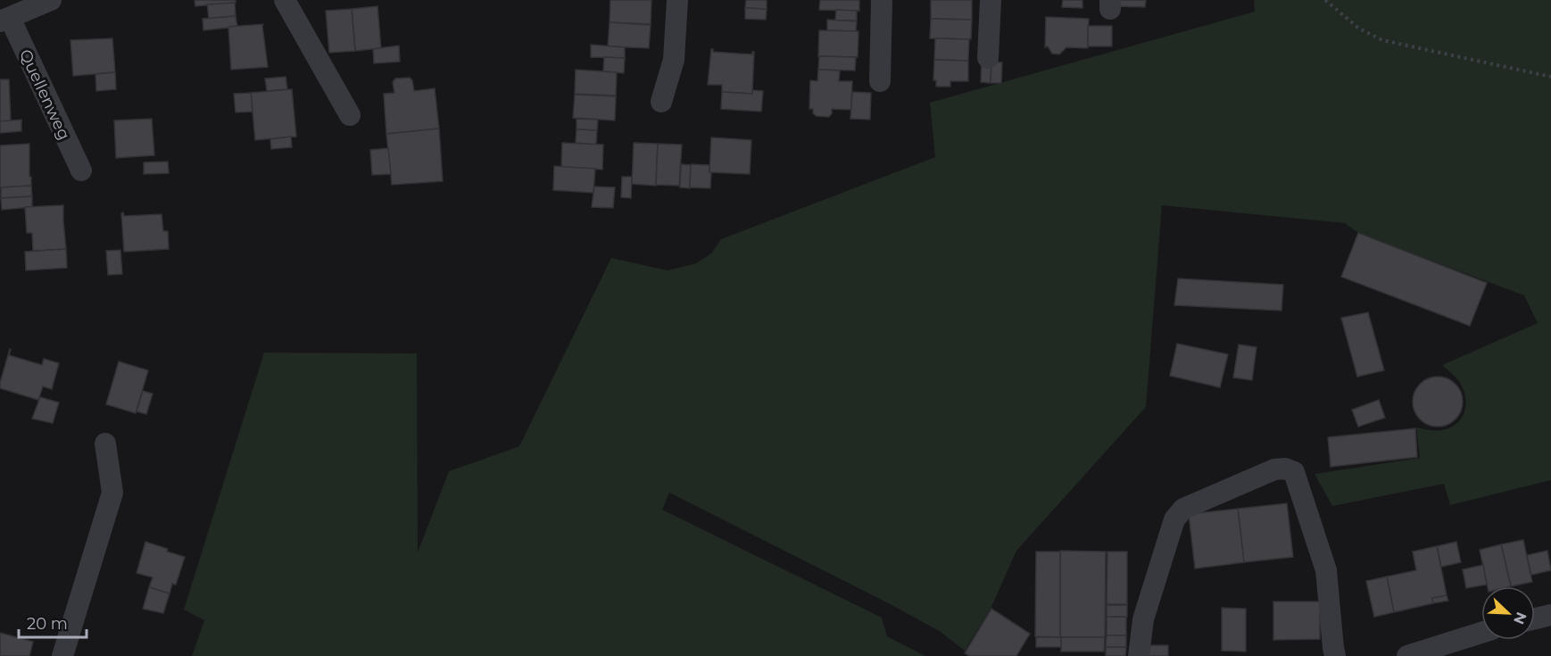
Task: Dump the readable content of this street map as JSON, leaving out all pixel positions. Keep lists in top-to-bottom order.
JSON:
{
  "streets": {
    "street": ["Quellenweg"]
  },
  "scale_bar": "20 m",
  "north": "bottom right"
}
